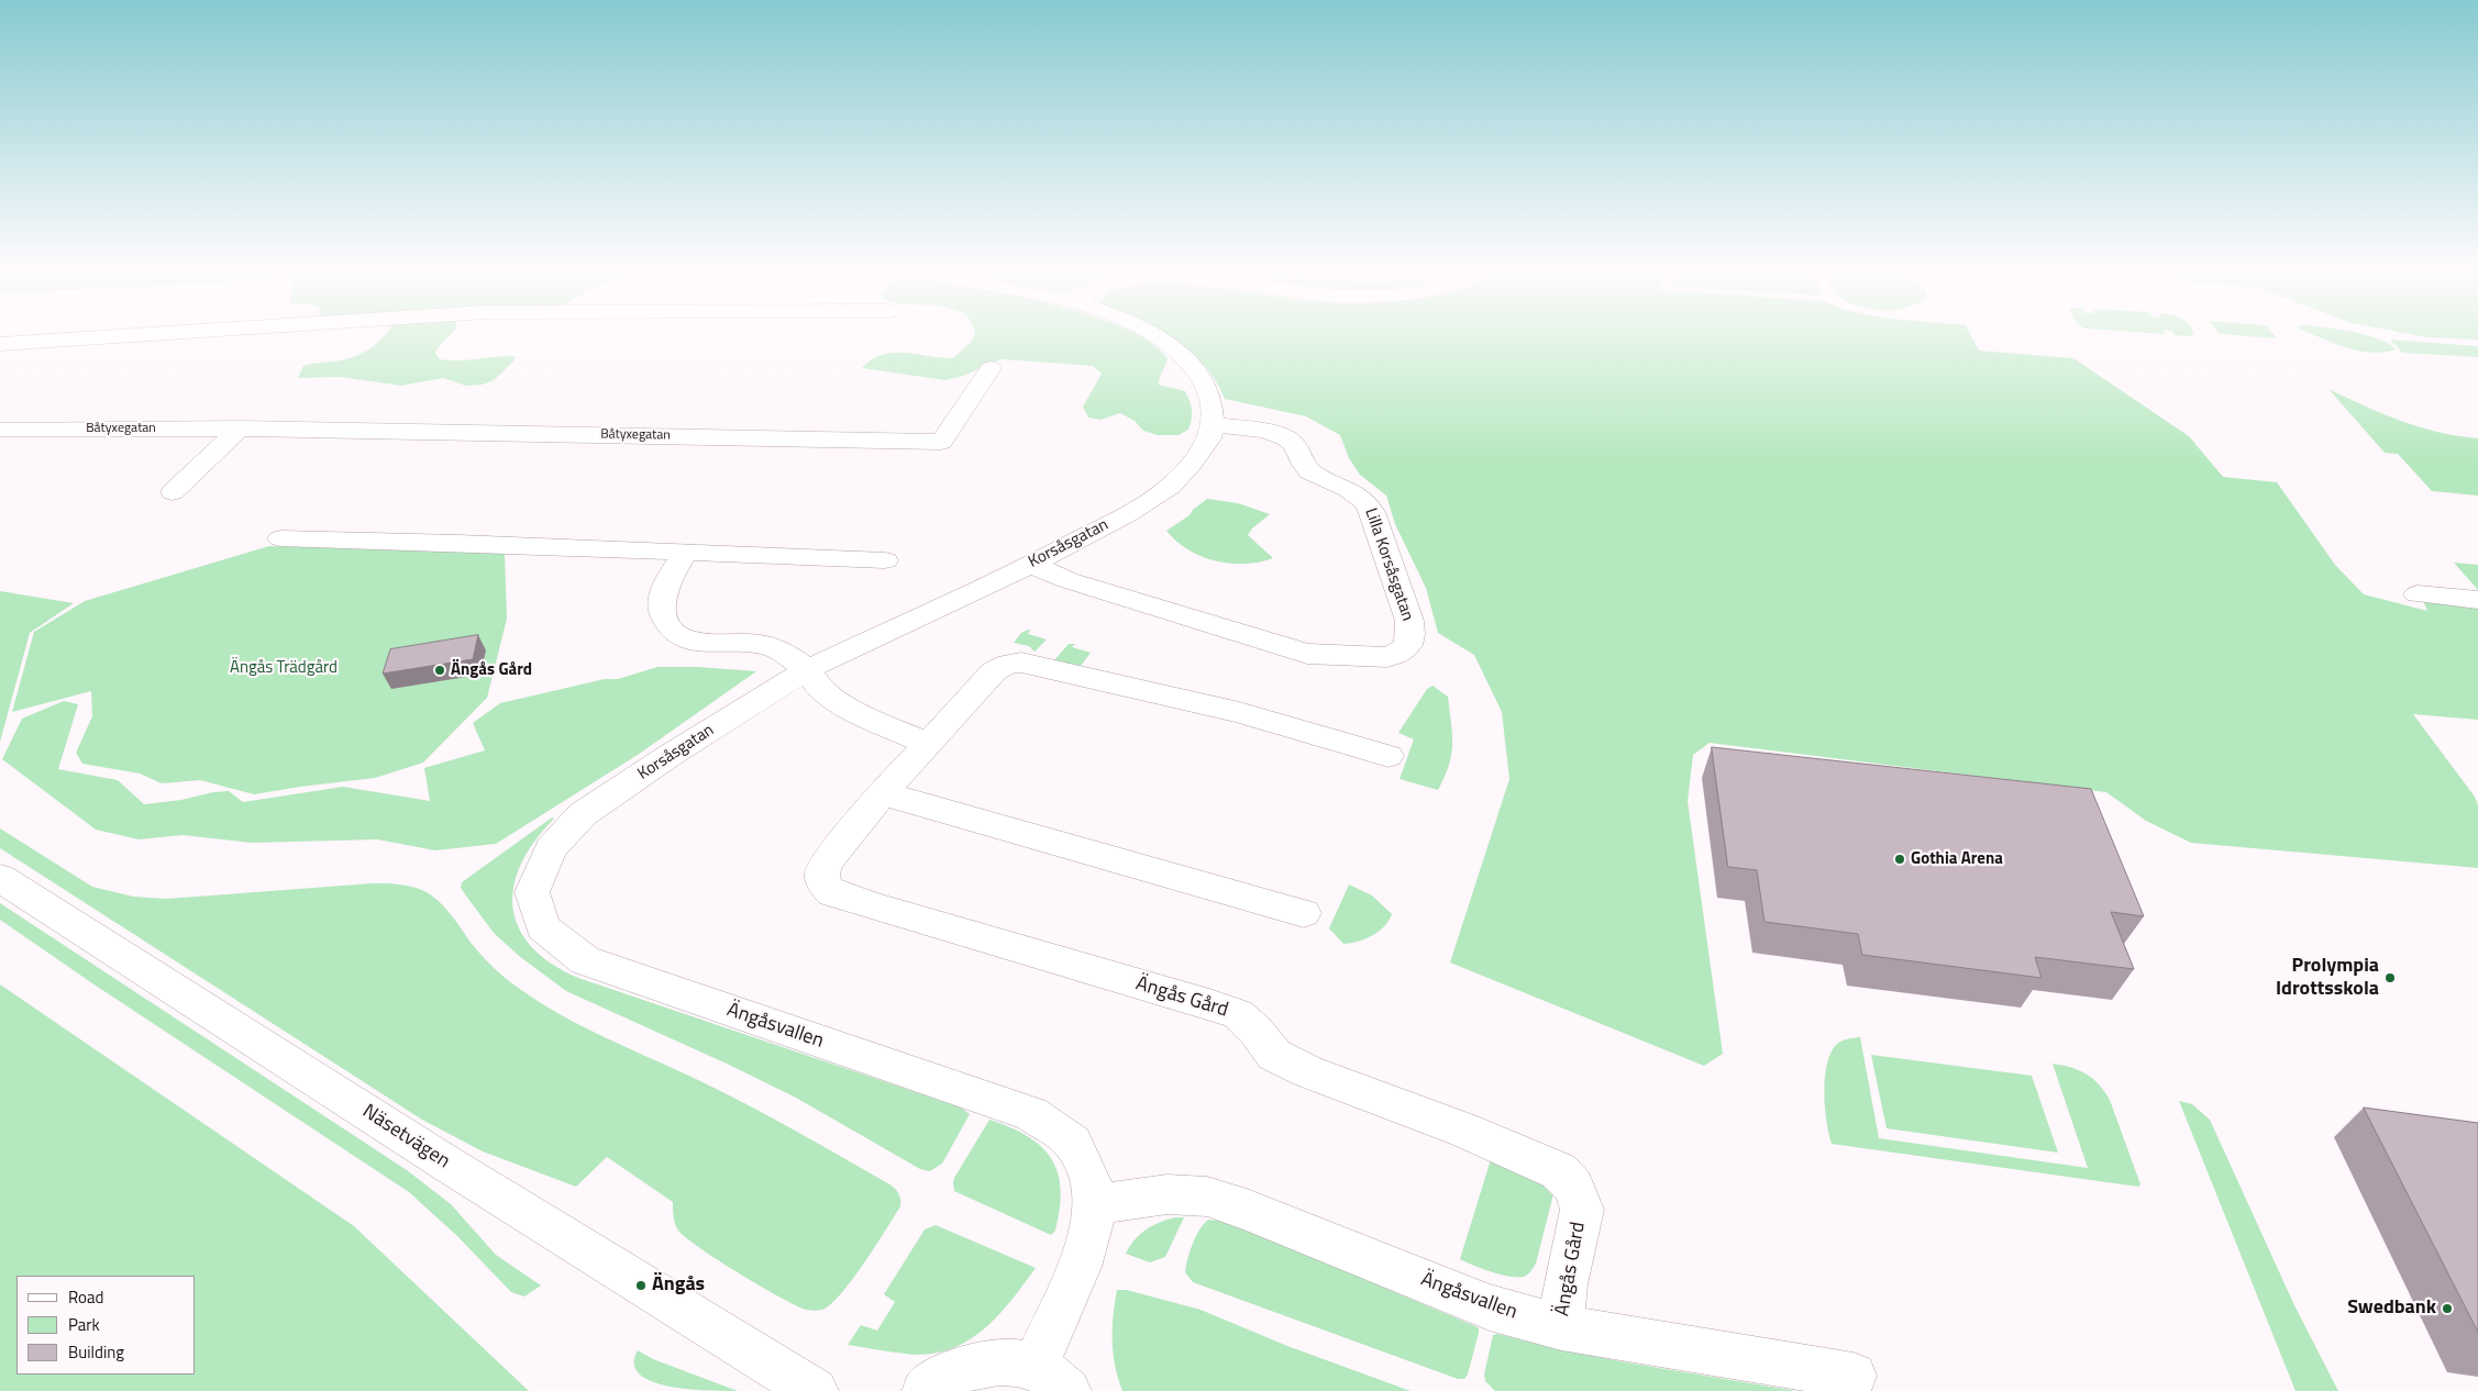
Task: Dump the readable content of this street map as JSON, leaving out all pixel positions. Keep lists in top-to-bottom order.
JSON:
{
  "streets": {
    "street": [
      "Båtyxegatan",
      "Korsåsgatan",
      "Lilla Korsåsgatan",
      "Ängås Gård",
      "Ängåsvallen",
      "Näsetvägen"
    ]
  },
  "crossings": [
    ["Korsåsgatan", "Lilla Korsåsgatan"],
    ["Korsåsgatan", "Ängåsvallen"],
    ["Ängås Gård", "Ängåsvallen"]
  ],
  "parks": ["Ängås Trädgård"],
  "places": [
    "Ängås Gård",
    "Gothia Arena",
    "Prolympia Idrottsskola",
    "Ängås",
    "Swedbank"
  ],
  "legend": ["Road", "Park", "Building"]
}
